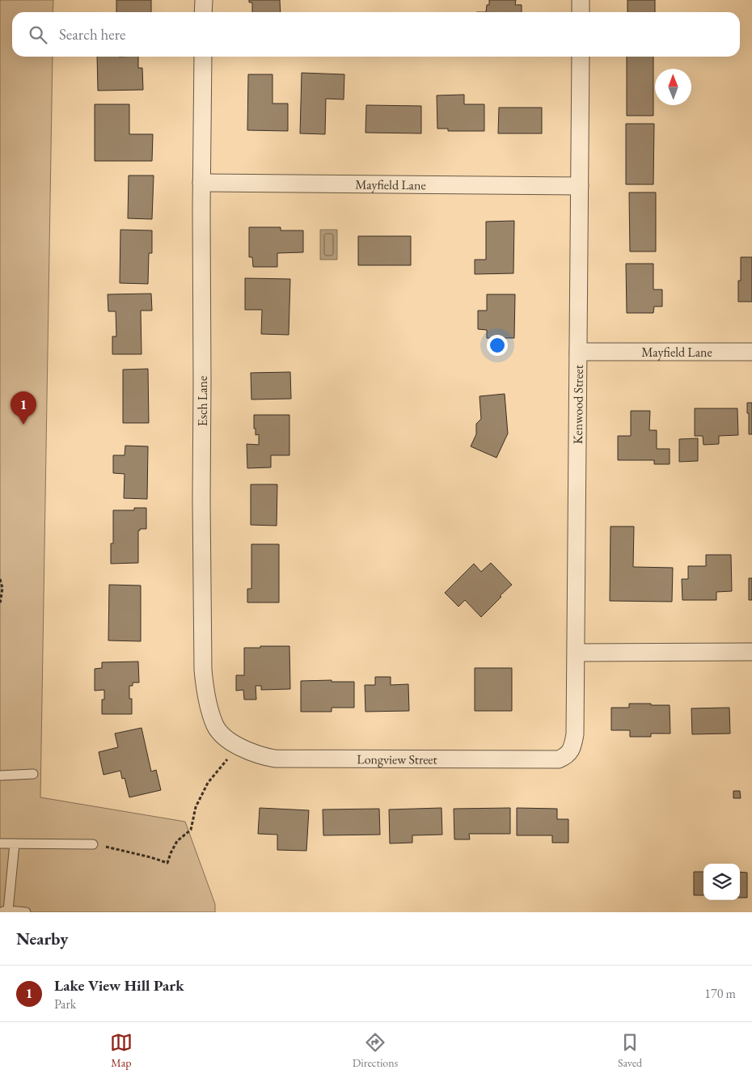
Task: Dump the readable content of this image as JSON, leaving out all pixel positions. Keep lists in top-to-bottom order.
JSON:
{
  "streets": {
    "street": [
      "Mayfield Lane",
      "Esch Lane",
      "Kenwood Street",
      "Longview Street"
    ]
  },
  "crossings": [
    ["Mayfield Lane", "Esch Lane"],
    ["Mayfield Lane", "Kenwood Street"],
    ["Esch Lane", "Longview Street"],
    ["Kenwood Street", "Longview Street"]
  ],
  "north": "top",
  "page": {
    "search": "Search here",
    "pins": "1",
    "heading": "Nearby",
    "list": [
      {
        "mark": "1",
        "name": "Lake View Hill Park",
        "note": "Park",
        "value": "170 m"
      }
    ],
    "nav": ["Map", "Directions", "Saved"]
  }
}
